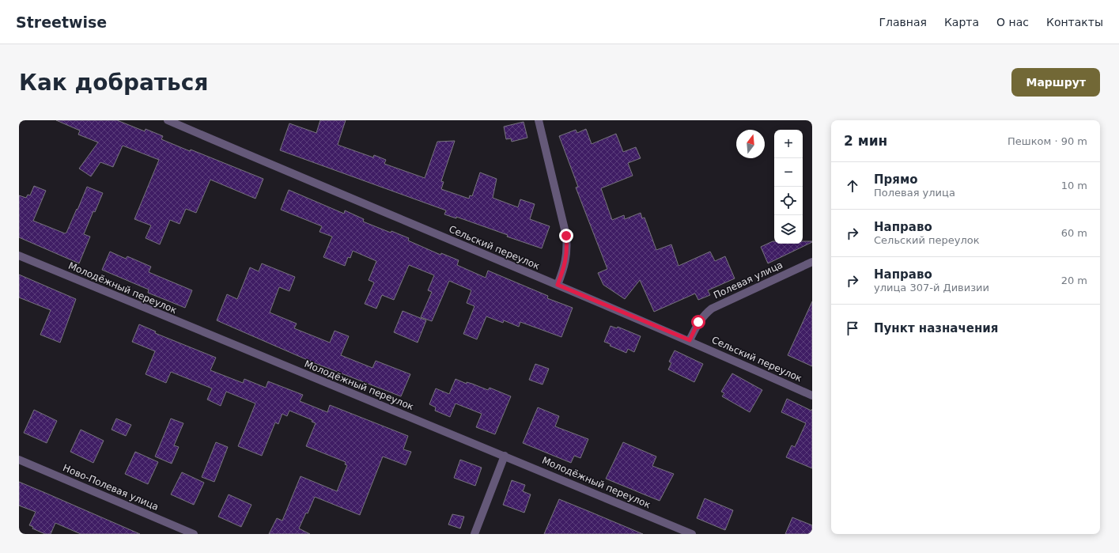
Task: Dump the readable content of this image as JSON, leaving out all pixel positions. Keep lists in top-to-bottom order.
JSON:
{
  "streets": {
    "street": [
      "Сельский переулок",
      "Полевая улица",
      "Молодёжный переулок",
      "Ново-Полевая улица"
    ]
  },
  "crossings": [
    ["Сельский переулок", "Полевая улица"]
  ],
  "north": "top",
  "page": {
    "header": "Streetwise",
    "nav": [
      "Главная",
      "Карта",
      "О нас",
      "Контакты"
    ],
    "buttons": "Маршрут",
    "title": "Как добраться",
    "heading": ["2 мин", "Пешком · 90 m"],
    "map_buttons": ["+", "−"],
    "list": [
      ["Прямо", "Полевая улица", "10 m"],
      ["Направо", "Сельский переулок", "60 m"],
      ["Направо", "улица 307-й Дивизии", "20 m"],
      "Пункт назначения"
    ]
  }
}
